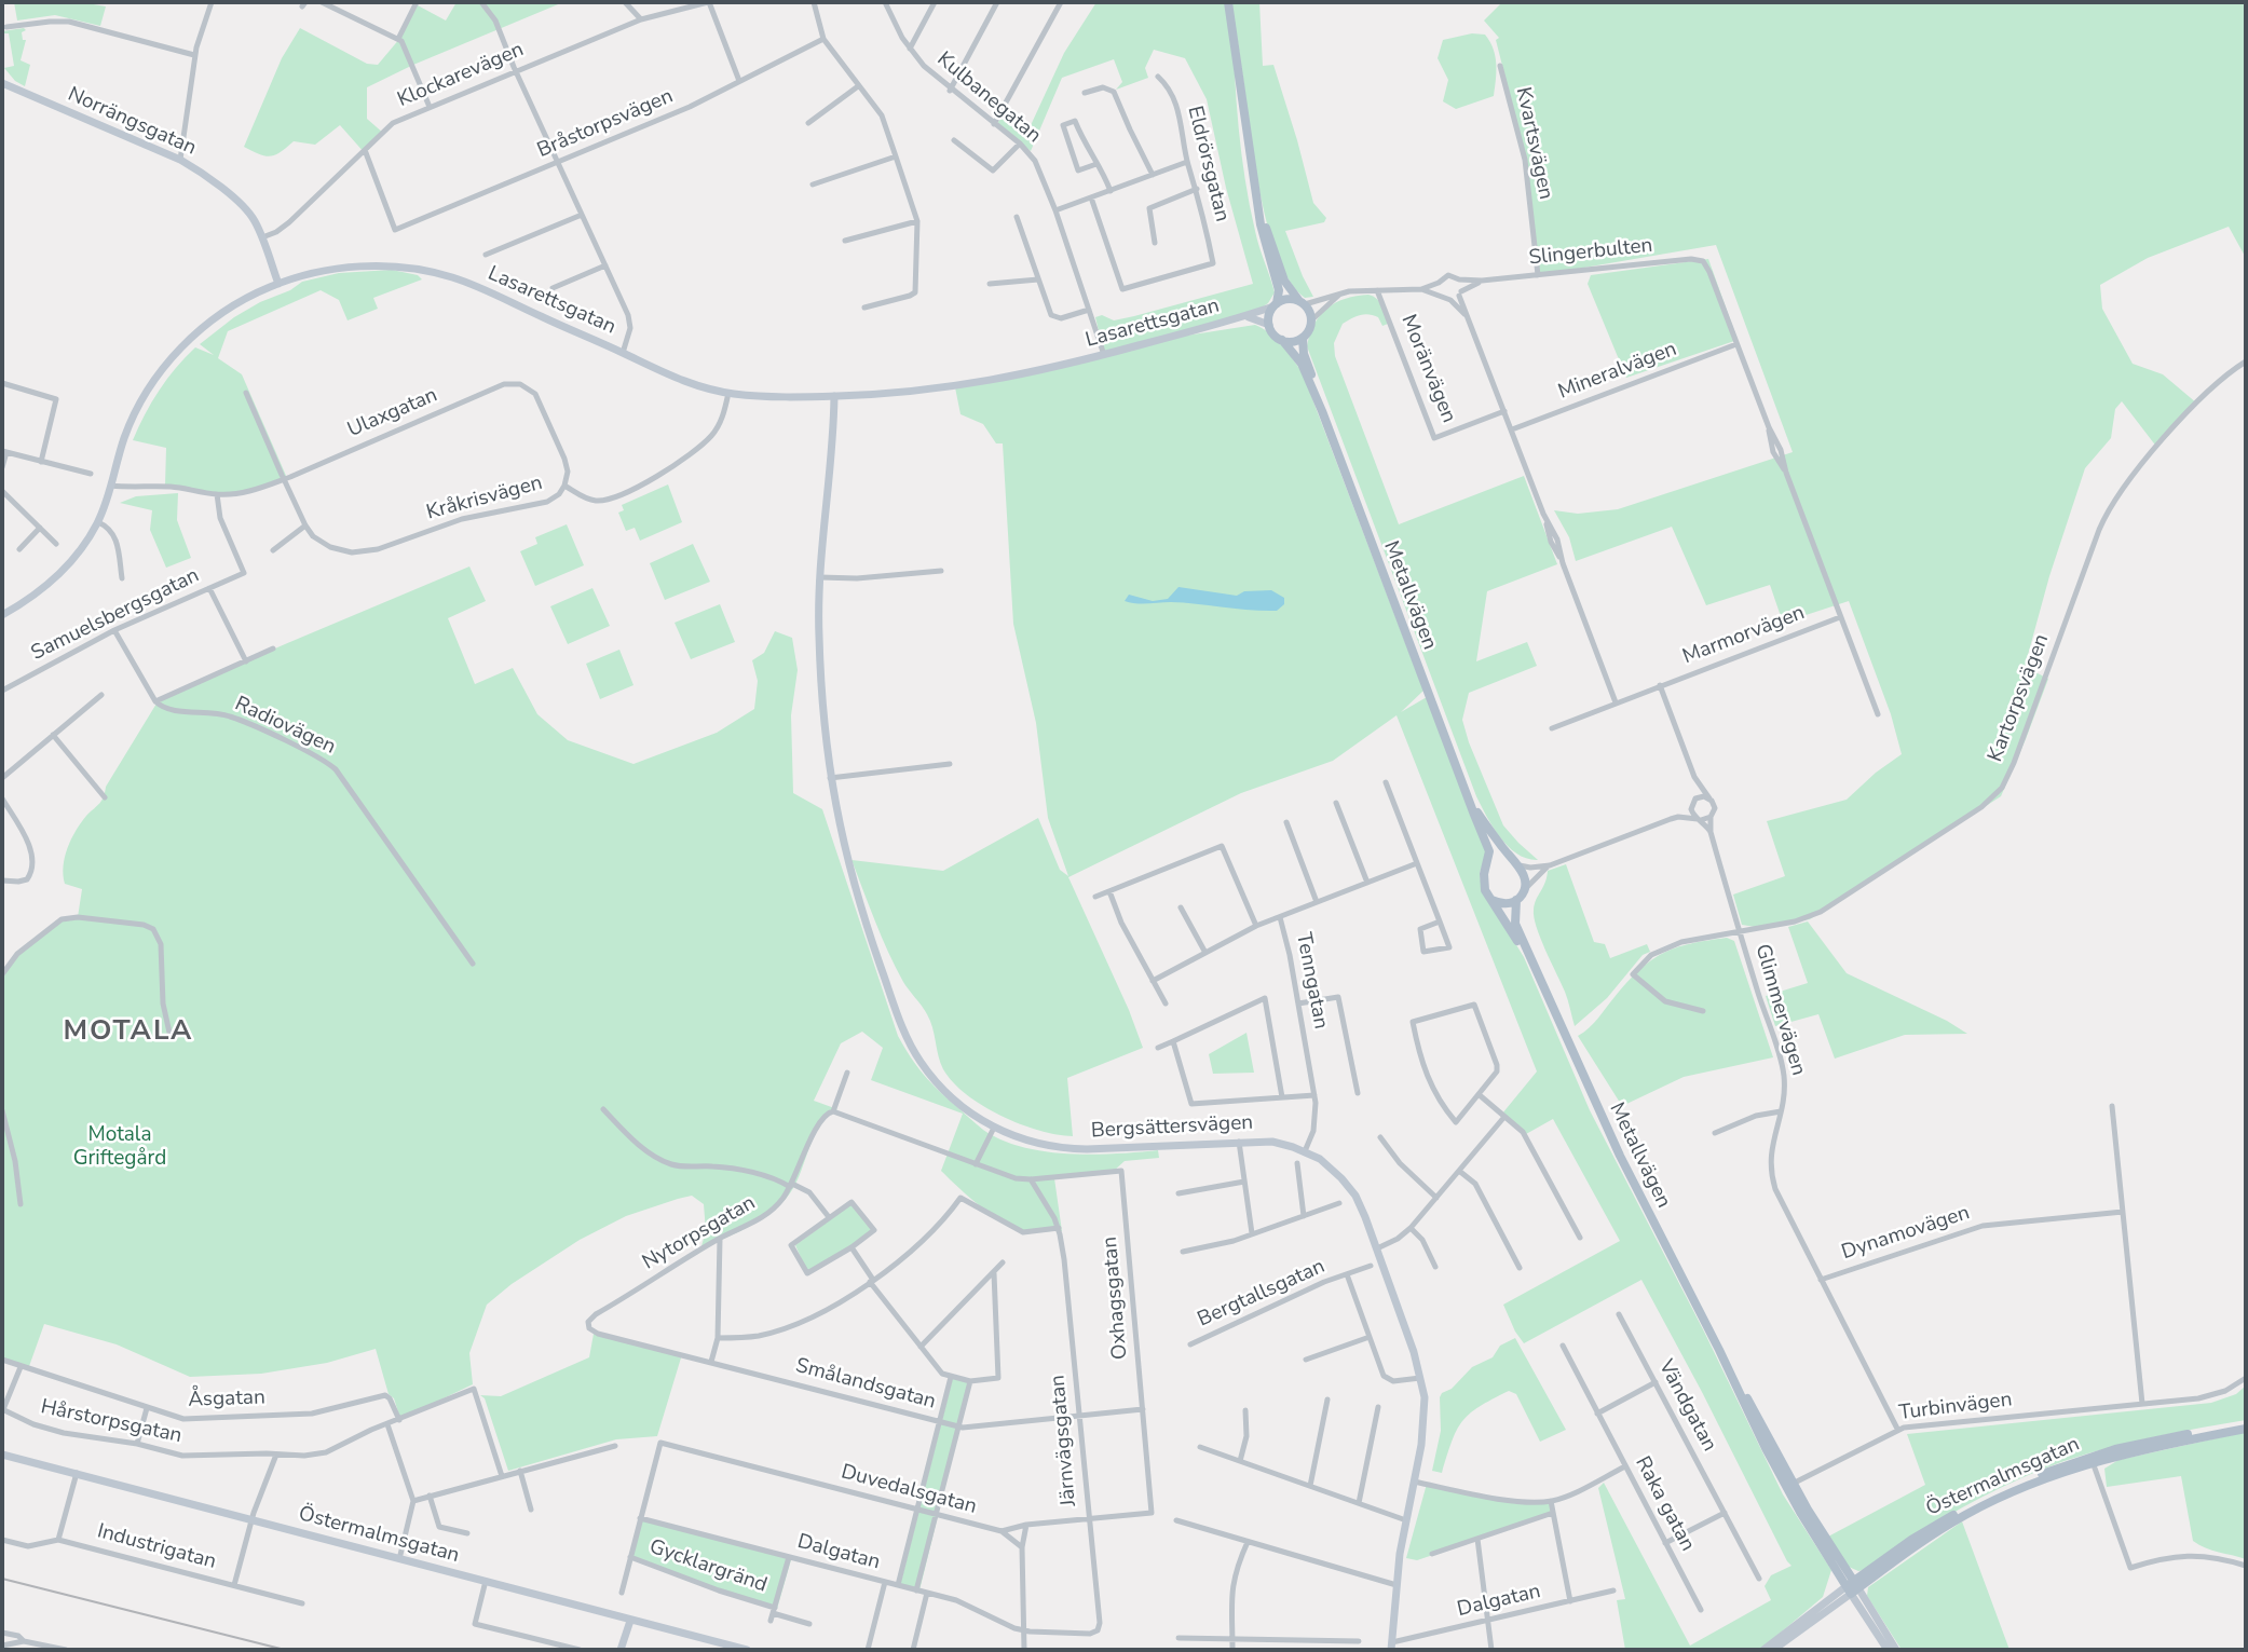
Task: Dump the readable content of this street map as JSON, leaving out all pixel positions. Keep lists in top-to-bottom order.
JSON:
{
  "streets": {
    "main road": ["Metallvägen", "Östermalmsgatan"],
    "street": [
      "Klockarevägen",
      "Kulbanegatan",
      "Norrängsgatan",
      "Bråstorpsvägen",
      "Kvartsvägen",
      "Eldrörsgatan",
      "Slingerbulten",
      "Lasarettsgatan",
      "Moränvägen",
      "Mineralvägen",
      "Ulaxgatan",
      "Kråkrisvägen",
      "Samuelsbergsgatan",
      "Marmorvägen",
      "Kartorpsvägen",
      "Radiovägen",
      "Tenngatan",
      "Glimmervägen",
      "Bergsättersvägen",
      "Nytorpsgatan",
      "Dynamovägen",
      "Bergtallsgatan",
      "Oxhagsgatan",
      "Smålandsgatan",
      "Åsgatan",
      "Vändgatan",
      "Turbinvägen",
      "Hårstorpsgatan",
      "Järnvägsgatan",
      "Duvedalsgatan",
      "Raka gatan",
      "Industrigatan",
      "Dalgatan",
      "Gycklargränd"
    ]
  },
  "crossings": [
    ["Klockarevägen", "Norrängsgatan"],
    ["Klockarevägen", "Bråstorpsvägen"],
    ["Kulbanegatan", "Lasarettsgatan"],
    ["Norrängsgatan", "Lasarettsgatan"],
    ["Kvartsvägen", "Slingerbulten"],
    ["Slingerbulten", "Mineralvägen"],
    ["Lasarettsgatan", "Ulaxgatan"],
    ["Lasarettsgatan", "Metallvägen"],
    ["Lasarettsgatan", "Bergsättersvägen"],
    ["Ulaxgatan", "Kråkrisvägen"],
    ["Ulaxgatan", "Samuelsbergsgatan"],
    ["Metallvägen", "Turbinvägen"],
    ["Metallvägen", "Östermalmsgatan"],
    ["Kartorpsvägen", "Glimmervägen"],
    ["Tenngatan", "Bergsättersvägen"],
    ["Glimmervägen", "Dynamovägen"],
    ["Bergsättersvägen", "Bergtallsgatan"],
    ["Bergsättersvägen", "Dalgatan"],
    ["Nytorpsgatan", "Smålandsgatan"],
    ["Dynamovägen", "Turbinvägen"],
    ["Oxhagsgatan", "Smålandsgatan"],
    ["Oxhagsgatan", "Järnvägsgatan"],
    ["Oxhagsgatan", "Duvedalsgatan"],
    ["Smålandsgatan", "Järnvägsgatan"],
    ["Åsgatan", "Hårstorpsgatan"],
    ["Järnvägsgatan", "Duvedalsgatan"],
    ["Järnvägsgatan", "Dalgatan"],
    ["Duvedalsgatan", "Dalgatan"]
  ],
  "districts": ["MOTALA"],
  "parks": ["Motala Griftegård"]
}
